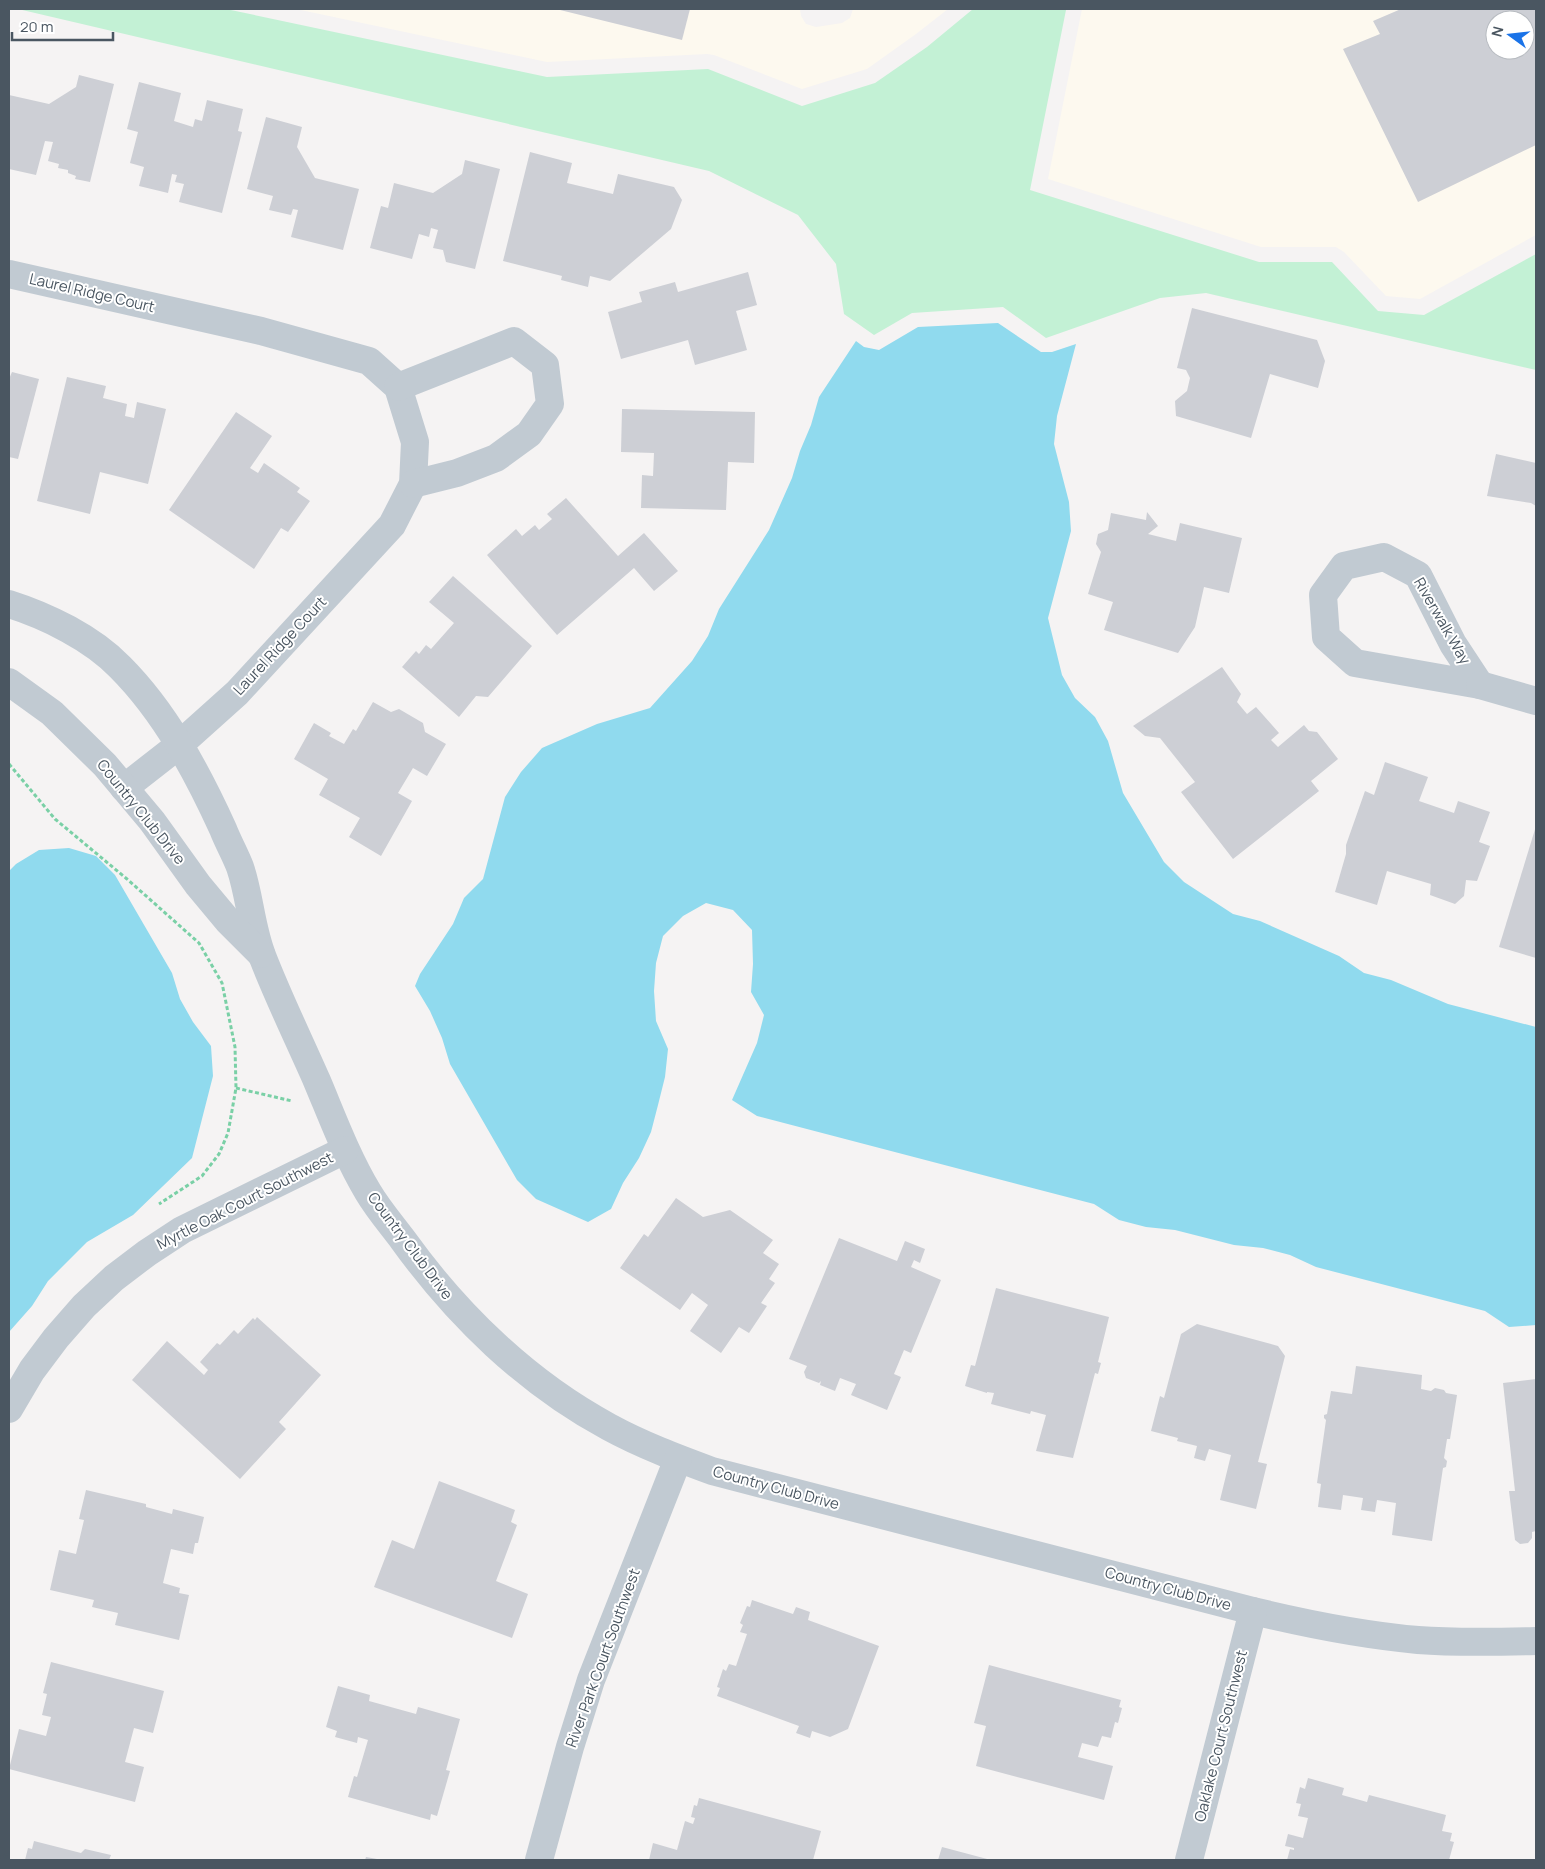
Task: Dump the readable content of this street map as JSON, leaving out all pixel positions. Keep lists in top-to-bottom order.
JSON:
{
  "streets": {
    "street": [
      "Laurel Ridge Court",
      "Riverwalk Way",
      "Country Club Drive",
      "Myrtle Oak Court Southwest",
      "River Park Court Southwest",
      "Oaklake Court Southwest"
    ]
  },
  "crossings": [
    ["Laurel Ridge Court", "Country Club Drive"],
    ["Country Club Drive", "Myrtle Oak Court Southwest"],
    ["Country Club Drive", "River Park Court Southwest"],
    ["Country Club Drive", "Oaklake Court Southwest"]
  ],
  "scale_bar": "20 m",
  "north": "left"
}
